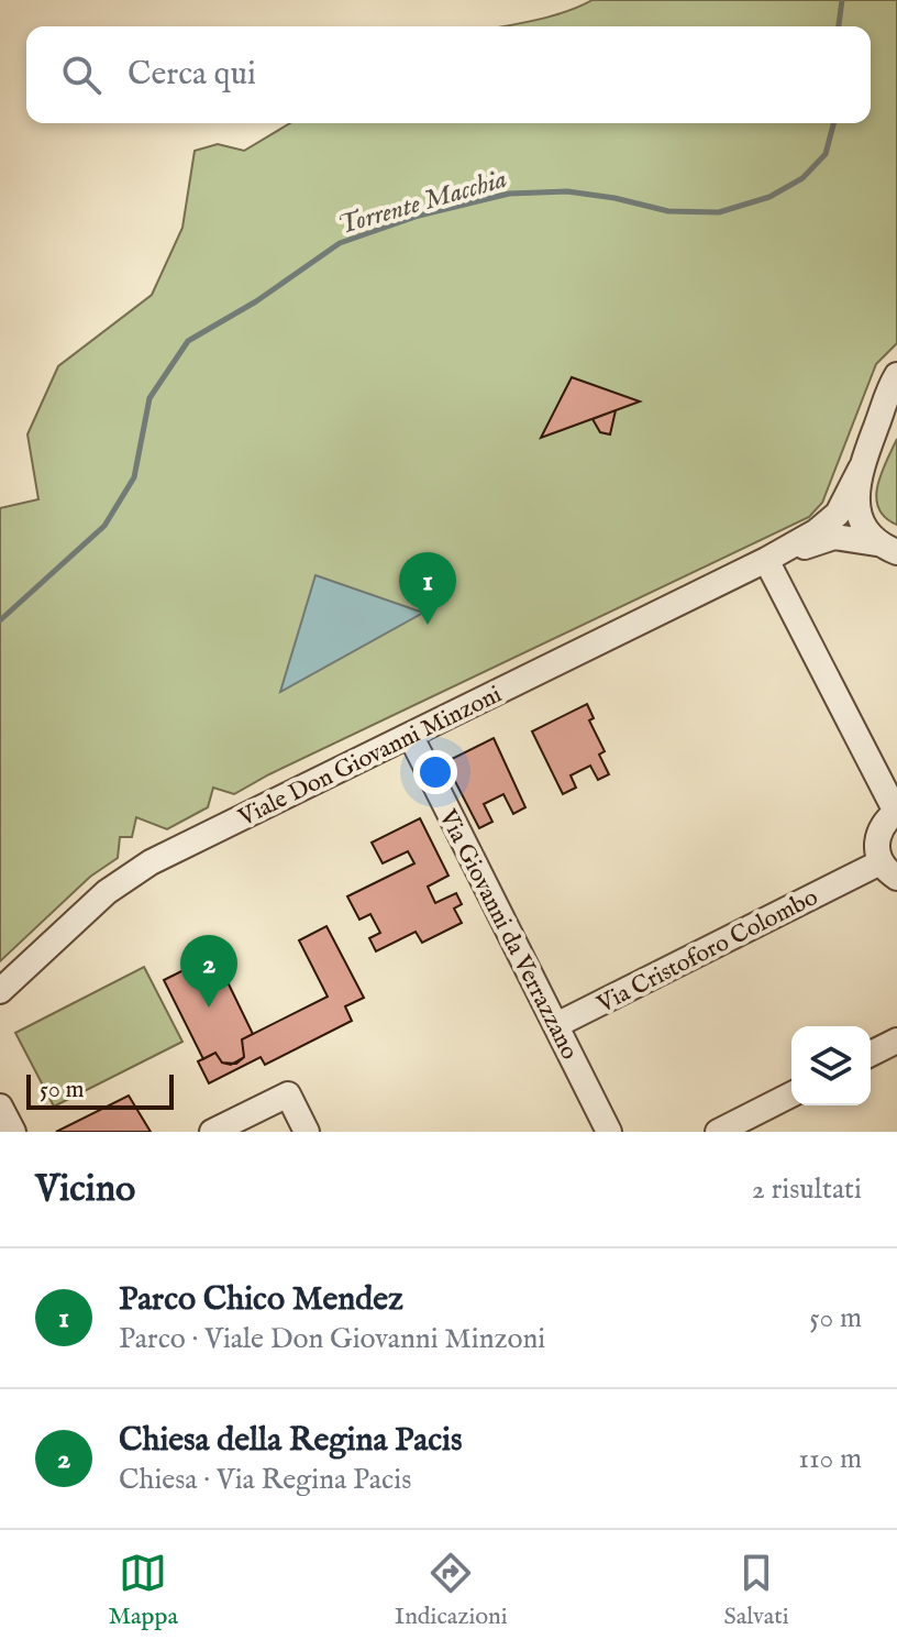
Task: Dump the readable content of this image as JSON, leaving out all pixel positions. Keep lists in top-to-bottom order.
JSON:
{
  "streets": {
    "street": ["Viale Don Giovanni Minzoni", "Via Giovanni da Verrazzano", "Via Cristoforo Colombo"]
  },
  "crossings": [
    ["Viale Don Giovanni Minzoni", "Via Giovanni da Verrazzano"],
    ["Via Giovanni da Verrazzano", "Via Cristoforo Colombo"]
  ],
  "water": ["Torrente Macchia"],
  "scale_bar": "50 m",
  "page": {
    "search": "Cerca qui",
    "pins": ["1", "2"],
    "scale": "50 m",
    "heading": ["Vicino", "2 risultati"],
    "list": [
      {
        "mark": "1",
        "name": "Parco Chico Mendez",
        "note": "Parco · Viale Don Giovanni Minzoni",
        "value": "50 m"
      },
      {
        "mark": "2",
        "name": "Chiesa della Regina Pacis",
        "note": "Chiesa · Via Regina Pacis",
        "value": "110 m"
      }
    ],
    "nav": ["Mappa", "Indicazioni", "Salvati"]
  }
}
